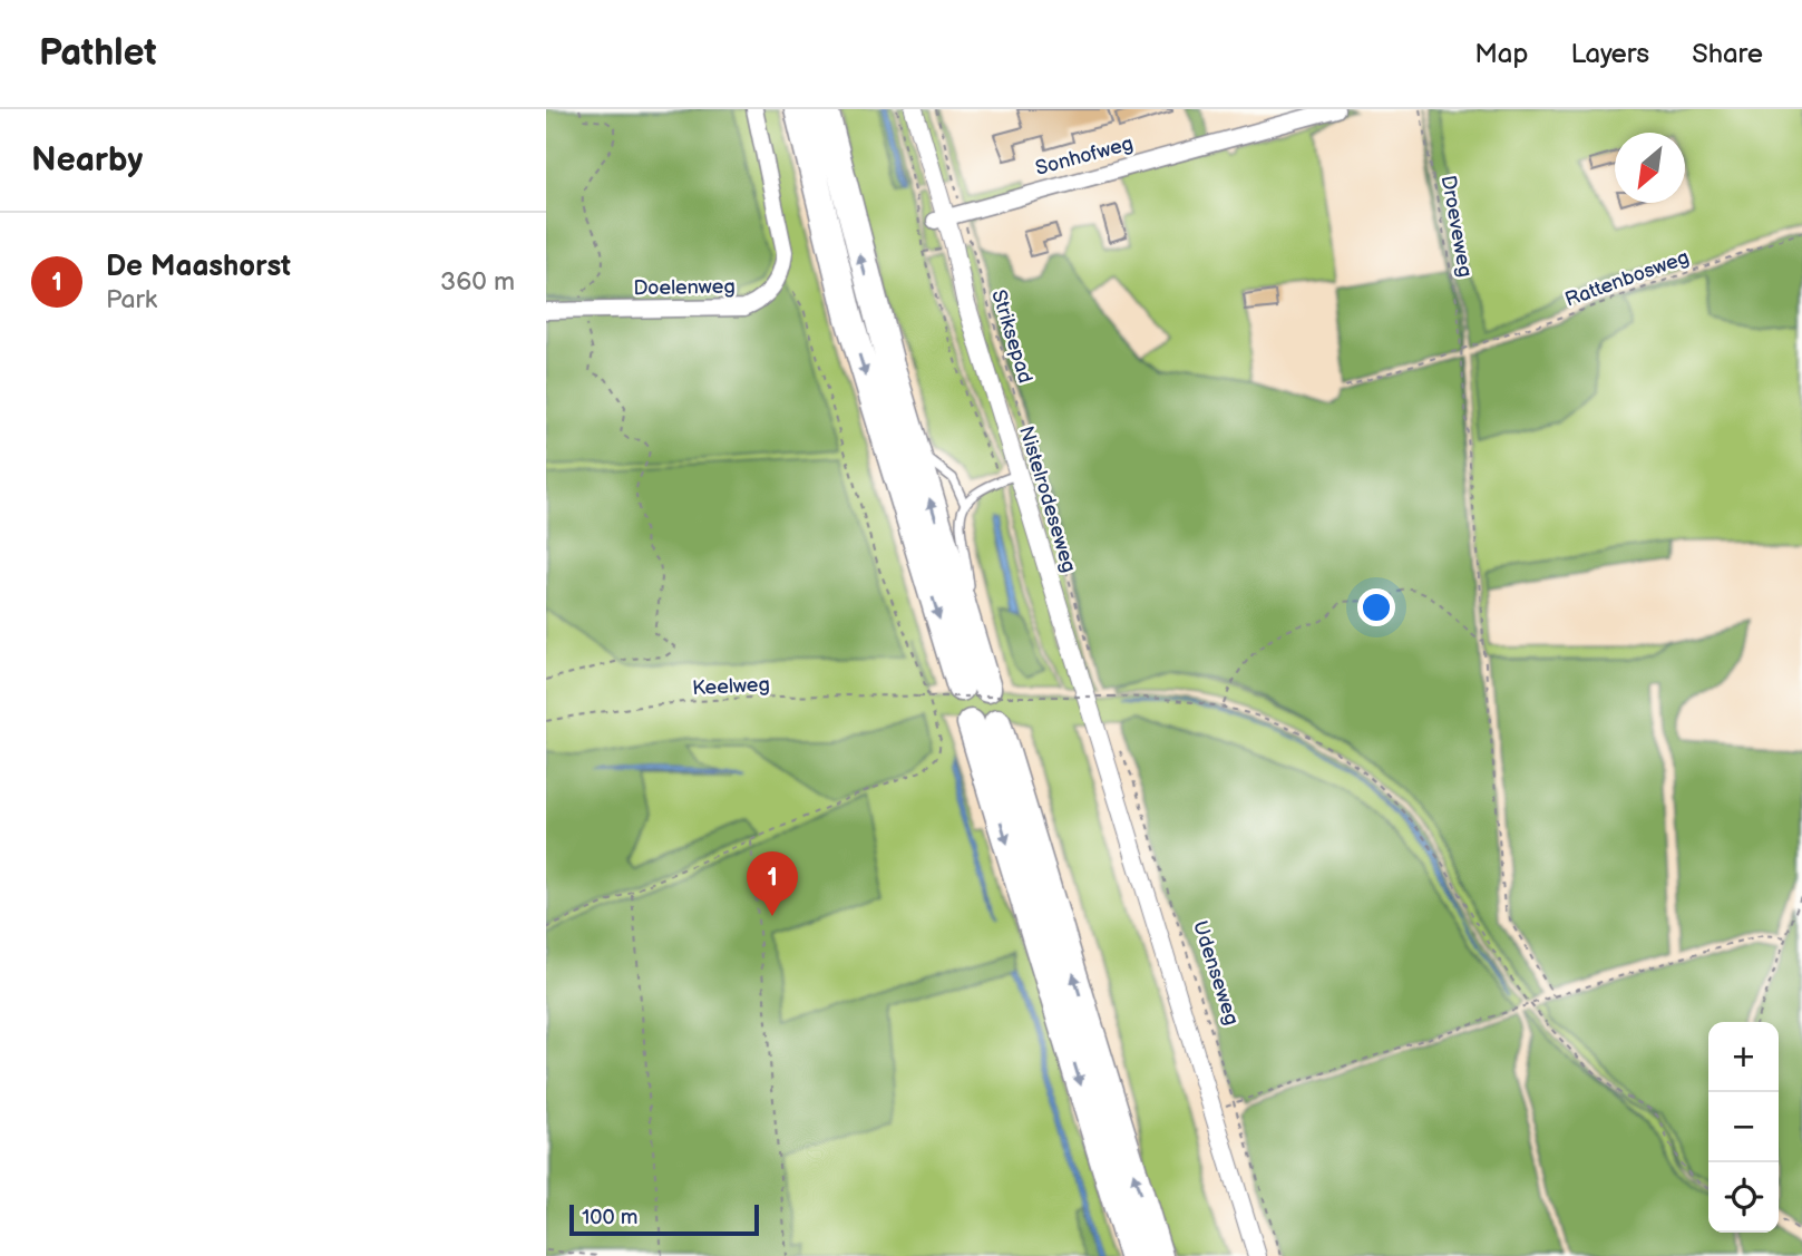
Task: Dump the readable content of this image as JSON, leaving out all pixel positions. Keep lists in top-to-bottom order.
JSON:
{
  "streets": {
    "street": ["Sonhofweg", "Doelenweg", "Nistelrodeseweg"],
    "path": [
      "Droeveweg",
      "Rattenbosweg",
      "Striksepad",
      "Keelweg",
      "Udenseweg"
    ]
  },
  "crossings": [
    ["Sonhofweg", "Striksepad"],
    ["Sonhofweg", "Nistelrodeseweg"],
    ["Droeveweg", "Rattenbosweg"],
    ["Striksepad", "Nistelrodeseweg"]
  ],
  "scale_bar": "100 m",
  "north": "bottom left",
  "page": {
    "header": "Pathlet",
    "nav": ["Map", "Layers", "Share"],
    "heading": "Nearby",
    "list": [
      {
        "mark": "1",
        "name": "De Maashorst",
        "note": "Park",
        "value": "360 m"
      }
    ],
    "pins": "1",
    "map_buttons": ["+", "−"],
    "scale": "100 m"
  }
}
